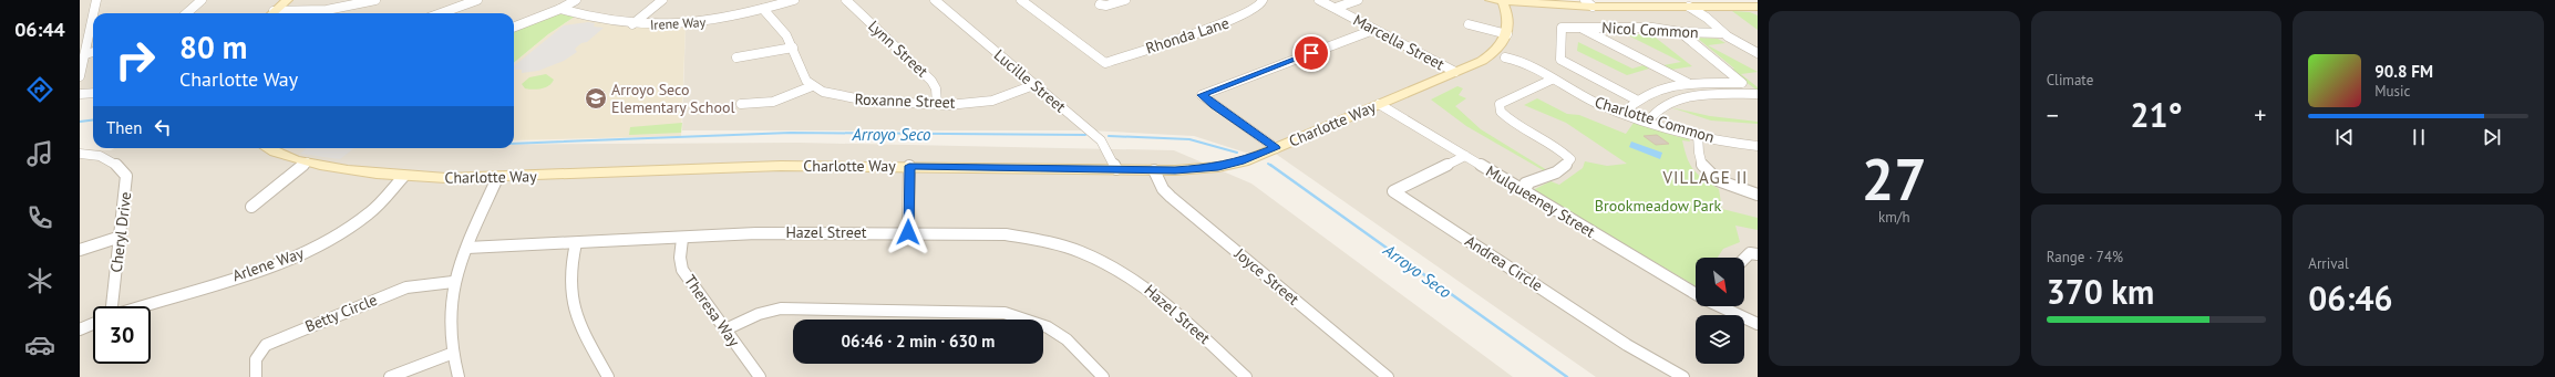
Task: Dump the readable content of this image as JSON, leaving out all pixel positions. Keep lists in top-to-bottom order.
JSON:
{
  "streets": {
    "street": [
      "Irene Way",
      "Nicol Common",
      "Rhonda Lane",
      "Marcella Street",
      "Lynn Street",
      "Lucille Street",
      "Roxanne Street",
      "Charlotte Common",
      "Charlotte Way",
      "Mulqueeney Street",
      "Cheryl Drive",
      "Hazel Street",
      "Andrea Circle",
      "Arlene Way",
      "Joyce Street",
      "Theresa Way",
      "Betty Circle"
    ]
  },
  "crossings": [
    ["Marcella Street", "Charlotte Way"],
    ["Lynn Street", "Roxanne Street"],
    ["Lucille Street", "Roxanne Street"],
    ["Lucille Street", "Charlotte Way"],
    ["Charlotte Common", "Charlotte Way"],
    ["Charlotte Way", "Mulqueeney Street"],
    ["Charlotte Way", "Arlene Way"],
    ["Charlotte Way", "Joyce Street"],
    ["Mulqueeney Street", "Andrea Circle"],
    ["Hazel Street", "Theresa Way"]
  ],
  "districts": ["VILLAGE II"],
  "water": ["Arroyo Seco"],
  "parks": ["Brookmeadow Park"],
  "places": {
    "school or university": ["Arroyo Seco Elementary School"]
  },
  "north": "bottom right",
  "page": {
    "tabs": "06:44",
    "tile": [
      ["27", "km/h"],
      "Climate",
      ["Range · 74%", "370 km"],
      ["Arrival", "06:46"]
    ],
    "turn": ["80 m", "Charlotte Way"],
    "song": ["90.8 FM", "Music"],
    "heat": ["−", "21°", "+"],
    "then": "Then",
    "limit": "30",
    "trip": "06:46 · 2 min · 630 m"
  }
}
